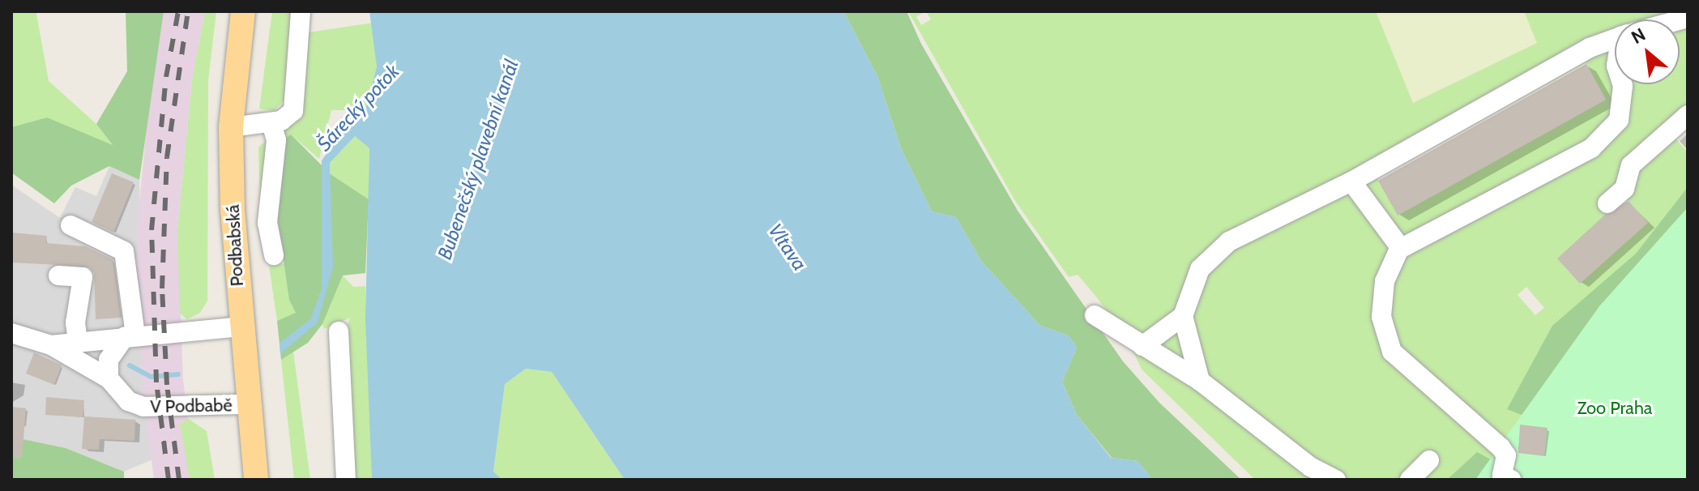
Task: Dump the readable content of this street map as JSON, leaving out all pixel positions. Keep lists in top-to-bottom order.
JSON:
{
  "streets": {
    "main road": ["Podbabská"],
    "street": ["V Podbabě"]
  },
  "crossings": [
    ["Podbabská", "V Podbabě"]
  ],
  "water": ["Šárecký potok", "Bubenečský plavební kanál", "Vltava"],
  "parks": ["Zoo Praha"],
  "north": "top left"
}
